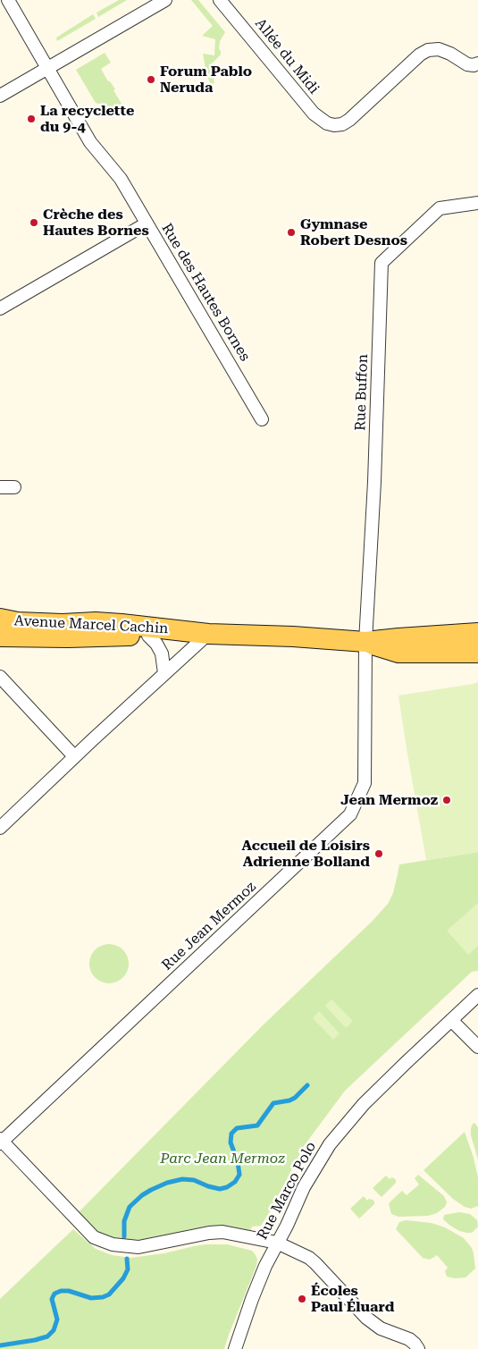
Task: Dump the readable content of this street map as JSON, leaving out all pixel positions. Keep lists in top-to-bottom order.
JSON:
{
  "streets": {
    "main road": ["Avenue Marcel Cachin"],
    "street": [
      "Allée du Midi",
      "Rue des Hautes Bornes",
      "Rue Buffon",
      "Rue Jean Mermoz",
      "Rue Marco Polo"
    ]
  },
  "crossings": [
    ["Rue Buffon", "Avenue Marcel Cachin"],
    ["Rue Buffon", "Rue Jean Mermoz"],
    ["Avenue Marcel Cachin", "Rue Jean Mermoz"]
  ],
  "parks": ["Parc Jean Mermoz"],
  "places": [
    "Forum Pablo Neruda",
    "La recyclette du 9-4",
    "Crèche des Hautes Bornes",
    "Gymnase Robert Desnos",
    "Jean Mermoz",
    "Accueil de Loisirs Adrienne Bolland",
    "Écoles Paul Éluard"
  ]
}
